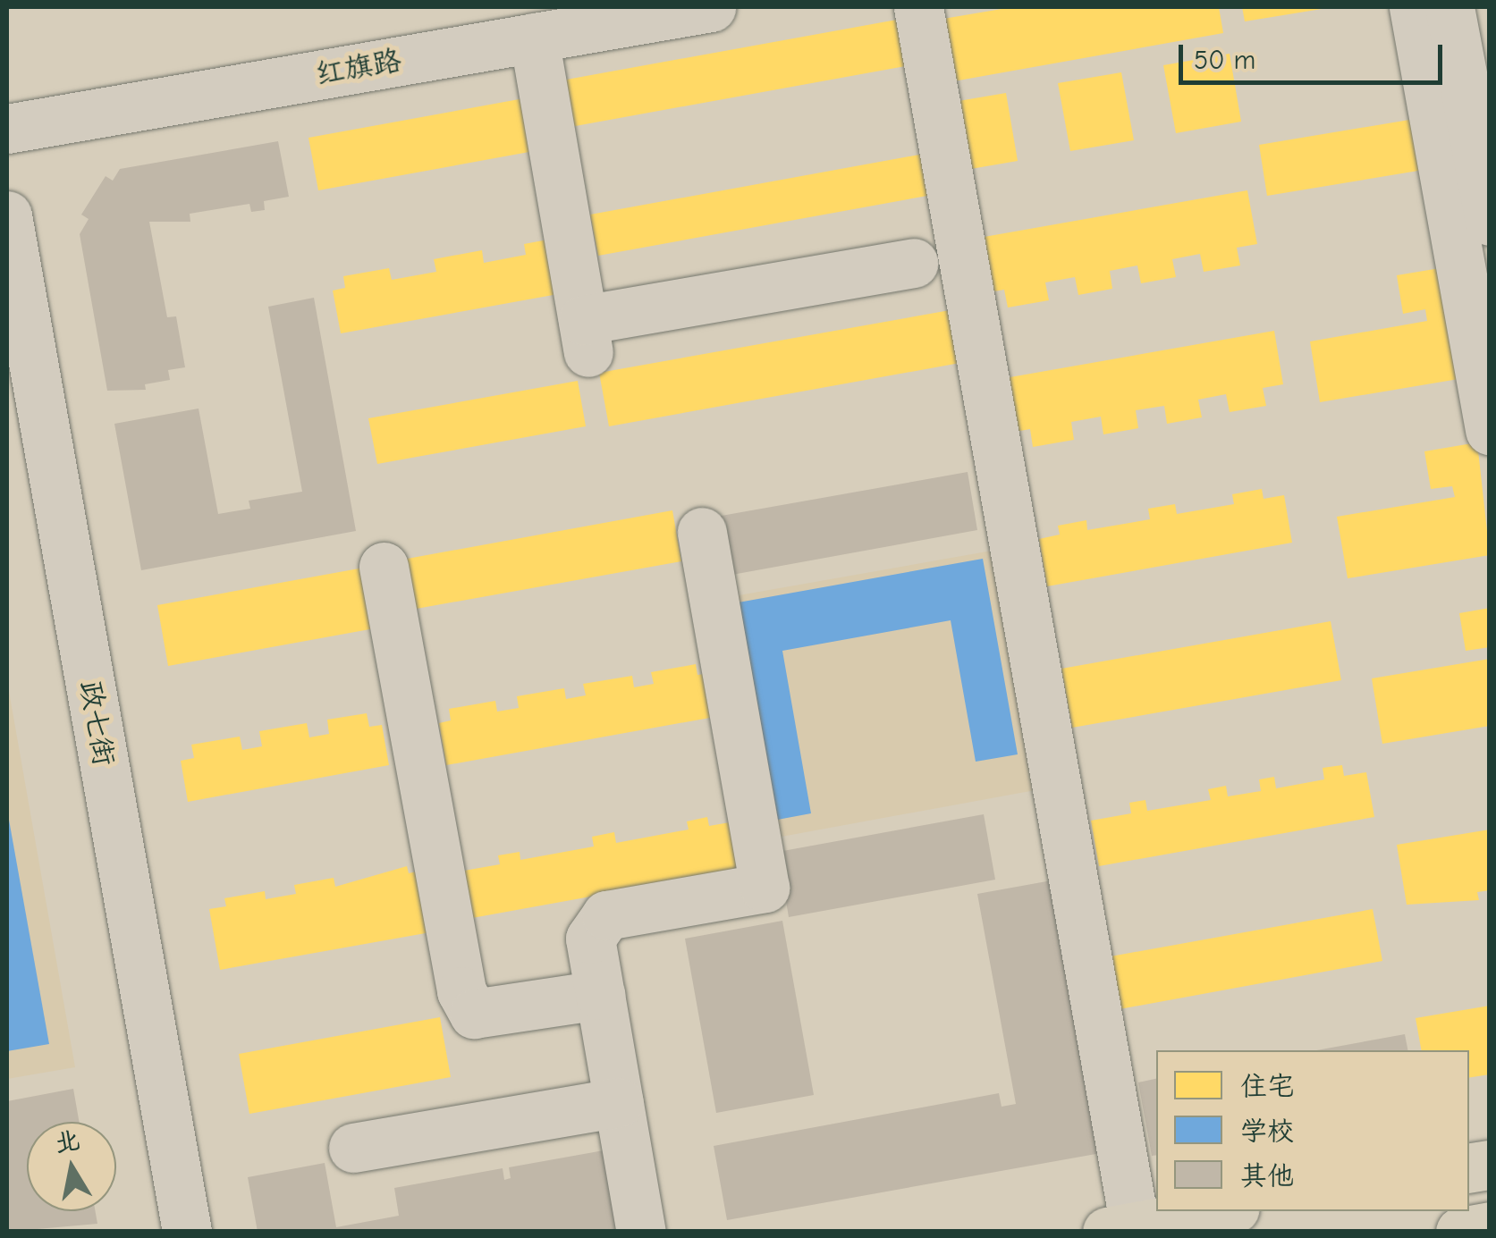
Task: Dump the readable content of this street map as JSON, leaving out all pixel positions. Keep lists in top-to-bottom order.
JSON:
{
  "streets": {
    "street": ["红旗路", "政七街"]
  },
  "legend": ["住宅", "学校", "其他"],
  "scale_bar": "50 m",
  "north": "top"
}
